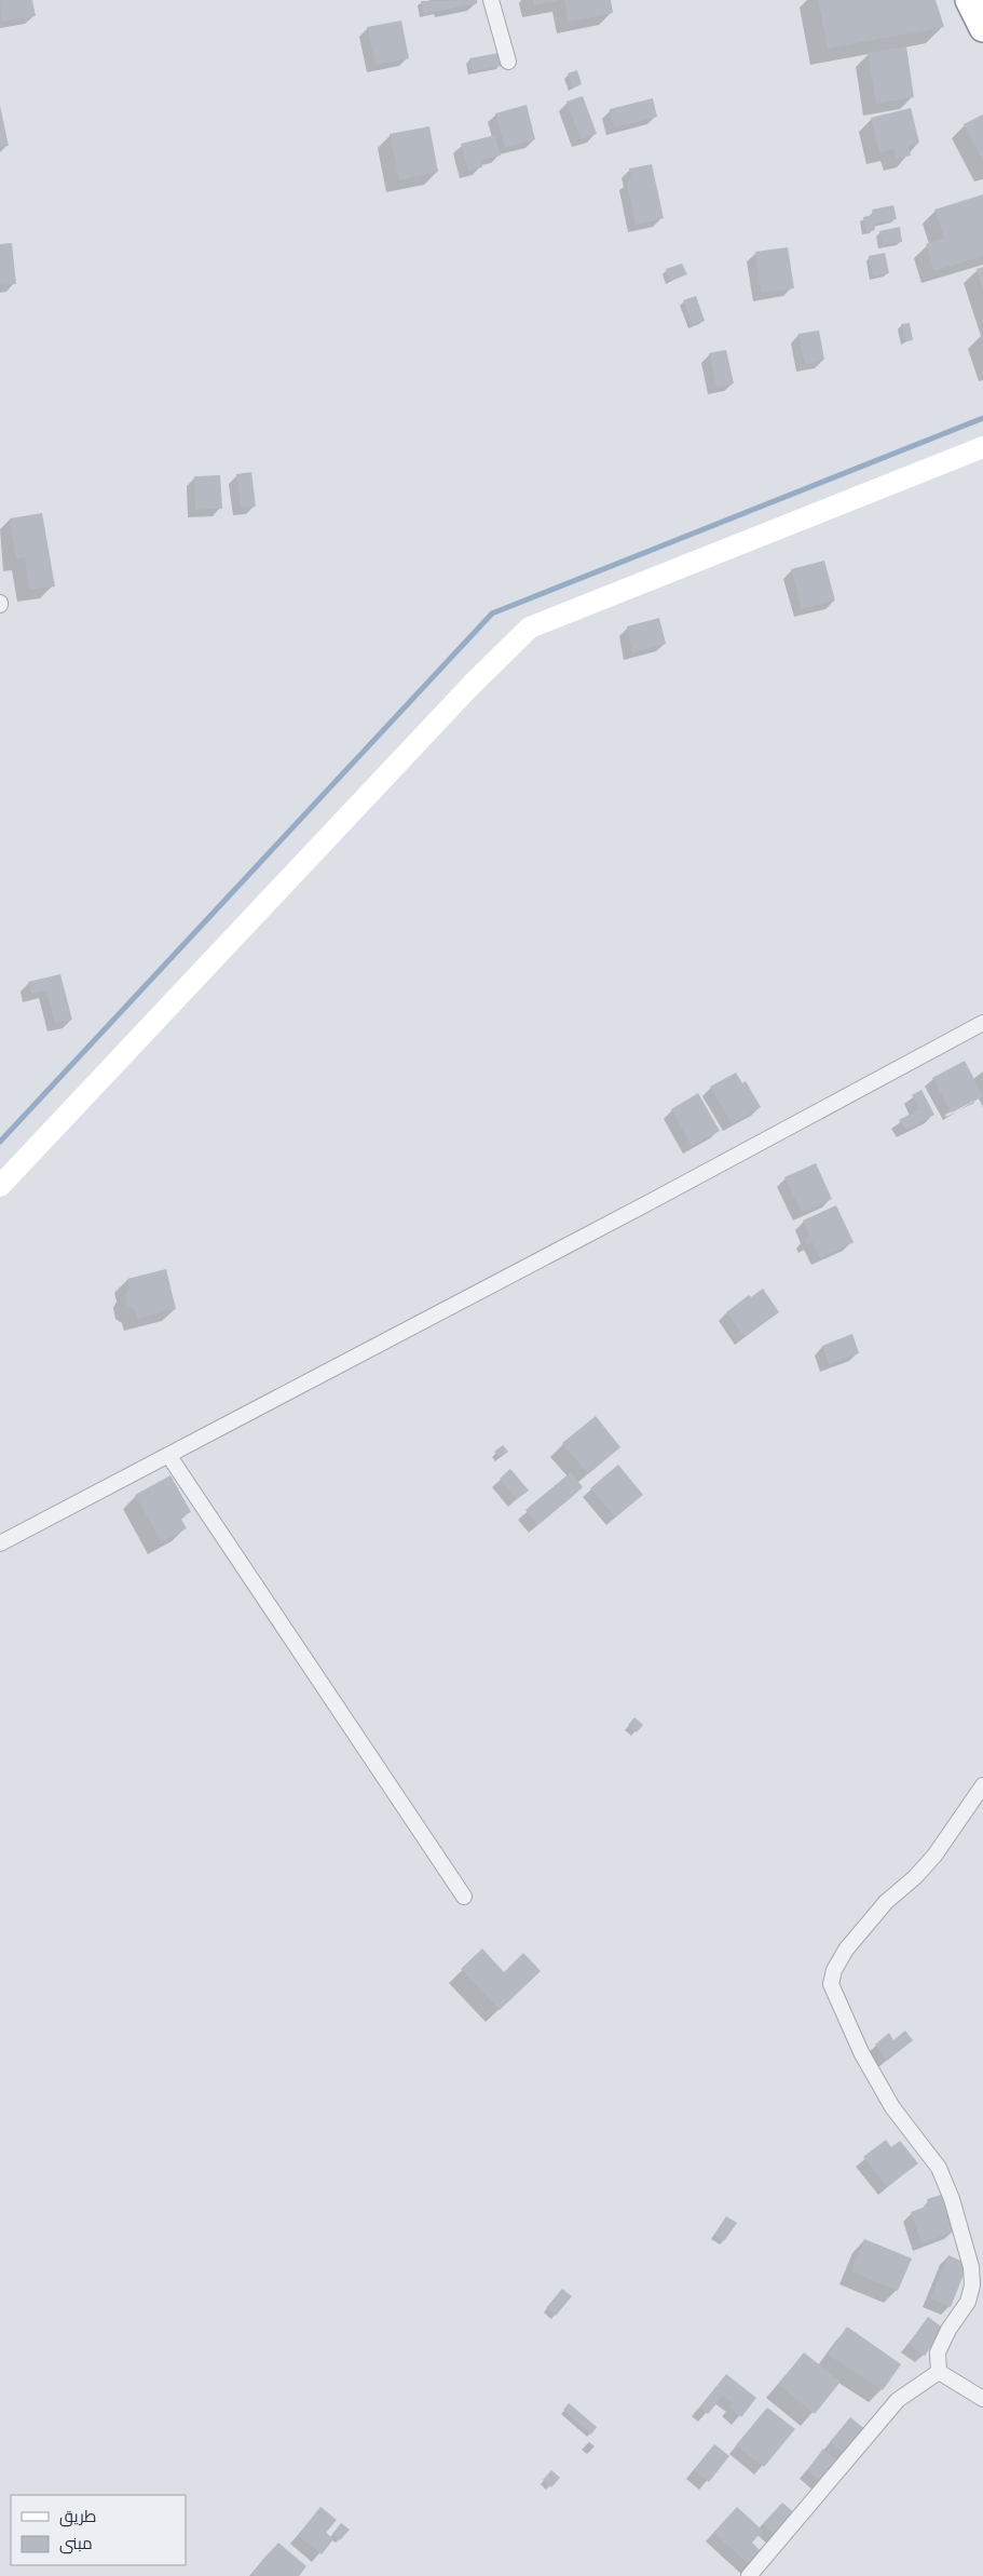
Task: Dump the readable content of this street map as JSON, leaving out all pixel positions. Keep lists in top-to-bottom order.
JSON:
{
  "legend": ["طريق", "مبنى"]
}
